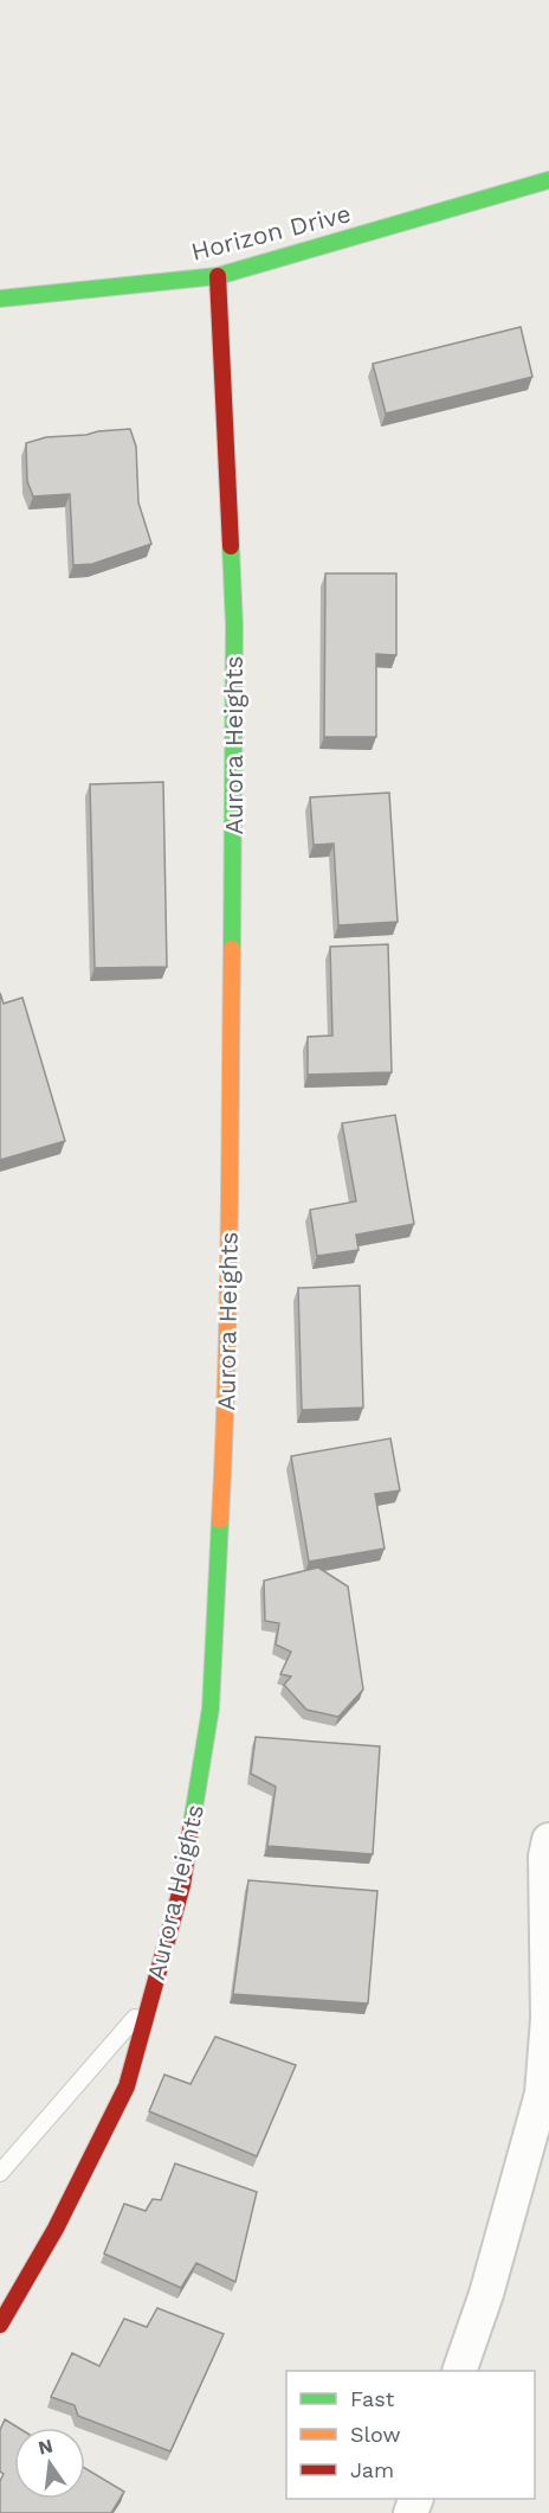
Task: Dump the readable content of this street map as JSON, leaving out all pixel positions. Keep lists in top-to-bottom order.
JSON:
{
  "streets": {
    "street": ["Horizon Drive", "Aurora Heights"]
  },
  "crossings": [
    ["Horizon Drive", "Aurora Heights"]
  ],
  "legend": ["Fast", "Slow", "Jam"],
  "north": "top"
}
